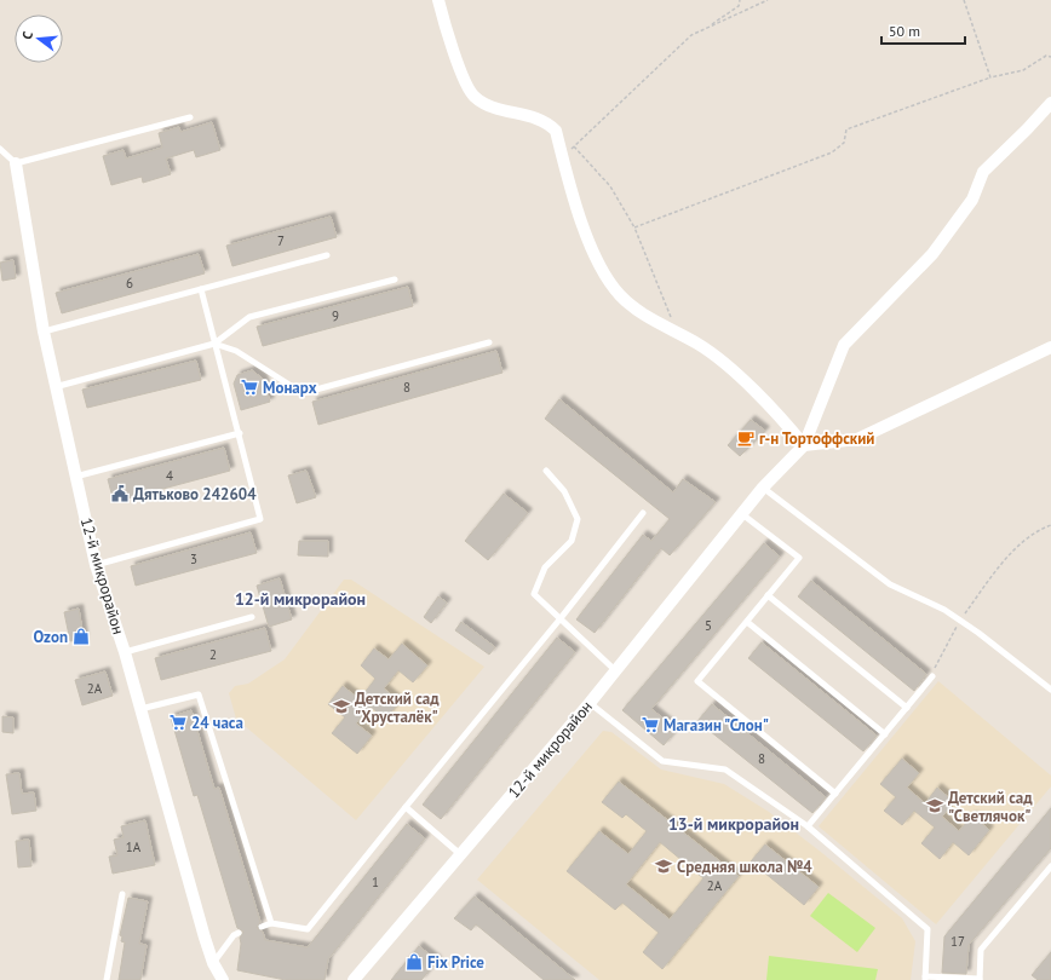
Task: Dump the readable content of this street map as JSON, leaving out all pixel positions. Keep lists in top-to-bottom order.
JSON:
{
  "streets": {
    "street": ["12-й микрорайон"]
  },
  "districts": ["12-й микрорайон", "13-й микрорайон"],
  "places": {
    "supermarket": ["Монарх", "24 часа", "Магазин \"Слон\""],
    "cafe": ["г-н Тортоффский"],
    "public building": ["Дятьково 242604"],
    "shop": ["Ozon", "Fix Price"],
    "school or university": ["Детский сад \"Хрусталёк\"", "Детский сад \"Светлячок\"", "Средняя школа №4"]
  },
  "house_numbers": [
    "7",
    "6",
    "9",
    "8",
    "4",
    "3",
    "5",
    "2",
    "2А",
    "8",
    "1А",
    "1",
    "2А",
    "17"
  ],
  "scale_bar": "50 m",
  "north": "left"
}
